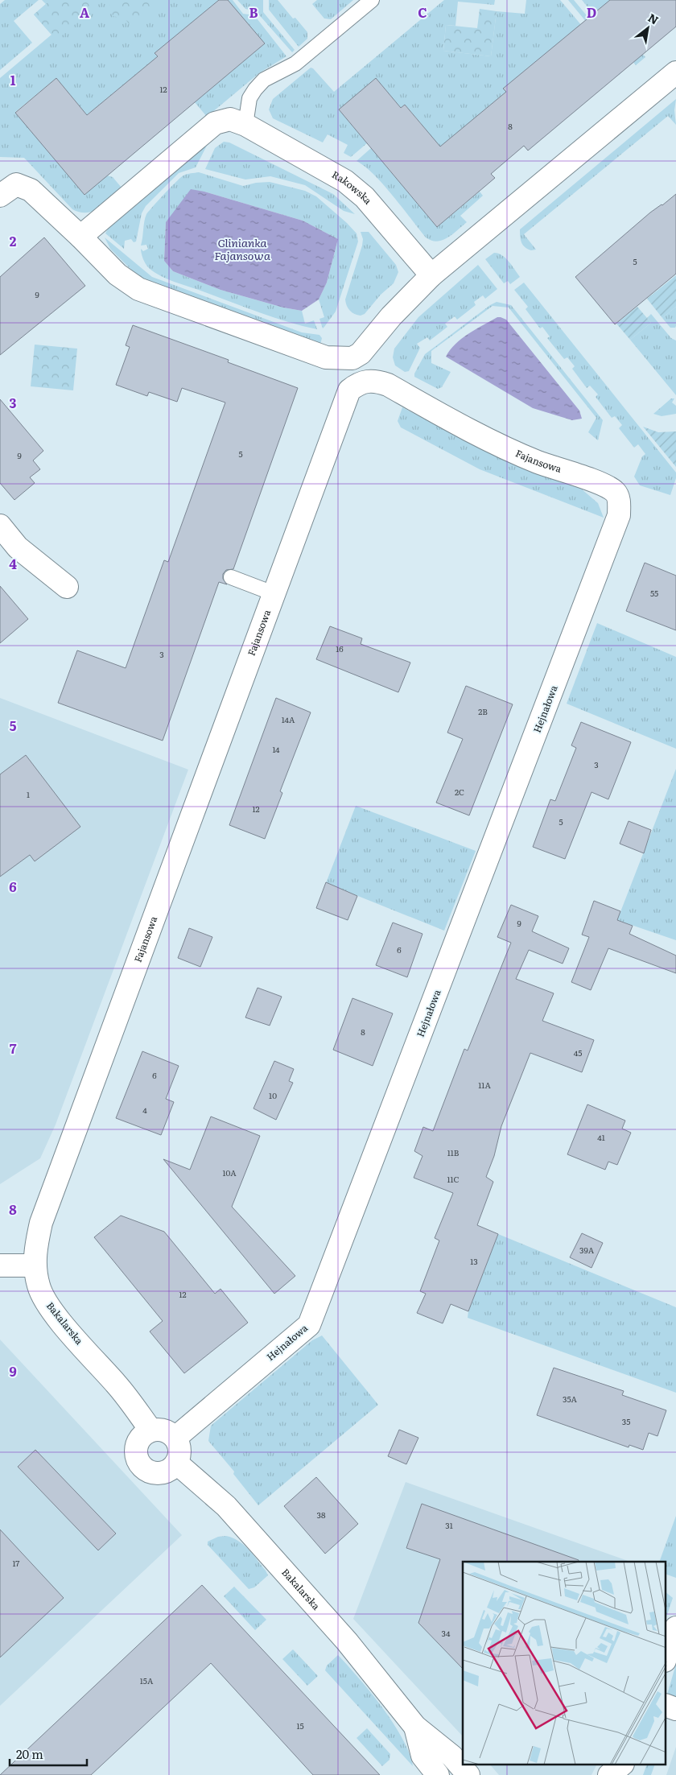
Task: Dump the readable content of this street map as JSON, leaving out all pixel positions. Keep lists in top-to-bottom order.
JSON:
{
  "streets": {
    "street": [
      "Rakowska",
      "Fajansowa",
      "Hejnałowa",
      "Bakalarska"
    ]
  },
  "crossings": [
    ["Fajansowa", "Hejnałowa"],
    ["Fajansowa", "Bakalarska"],
    ["Hejnałowa", "Bakalarska"]
  ],
  "water": ["Glinianka Fajansowa"],
  "house_numbers": [
    "12",
    "8",
    "5",
    "9",
    "5",
    "9",
    "55",
    "16",
    "3",
    "2B",
    "14A",
    "14",
    "3",
    "2C",
    "1",
    "12",
    "5",
    "9",
    "6",
    "8",
    "45",
    "6",
    "11A",
    "10",
    "4",
    "41",
    "11B",
    "10A",
    "11C",
    "39A",
    "13",
    "12",
    "35A",
    "35",
    "38",
    "31",
    "17",
    "34",
    "15A",
    "15"
  ],
  "scale_bar": "20 m",
  "north": "top right",
  "grid": {
    "columns": [
      "A",
      "B",
      "C",
      "D"
    ],
    "rows": [
      "1",
      "2",
      "3",
      "4",
      "5",
      "6",
      "7",
      "8",
      "9"
    ]
  }
}
